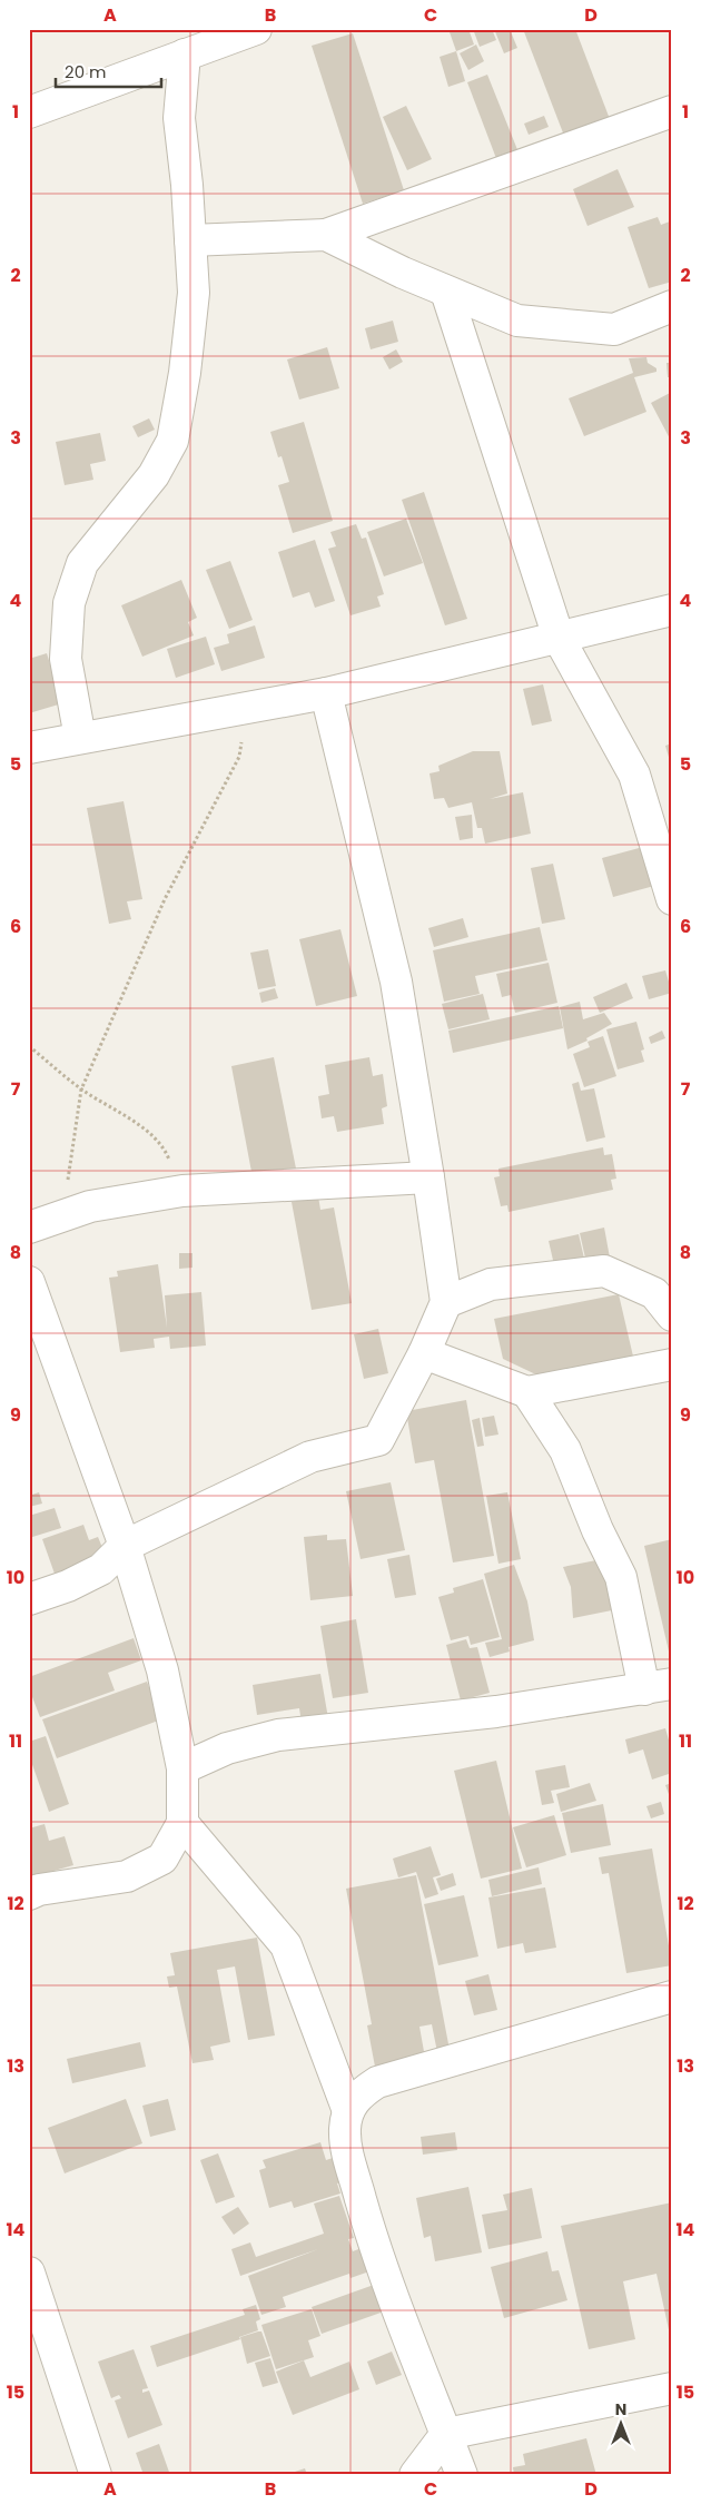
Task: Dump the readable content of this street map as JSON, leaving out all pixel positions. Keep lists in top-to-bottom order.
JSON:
{
  "scale_bar": "20 m",
  "north": "top",
  "grid": {
    "columns": [
      "A",
      "B",
      "C",
      "D"
    ],
    "rows": [
      "1",
      "2",
      "3",
      "4",
      "5",
      "6",
      "7",
      "8",
      "9",
      "10",
      "11",
      "12",
      "13",
      "14",
      "15"
    ]
  }
}
